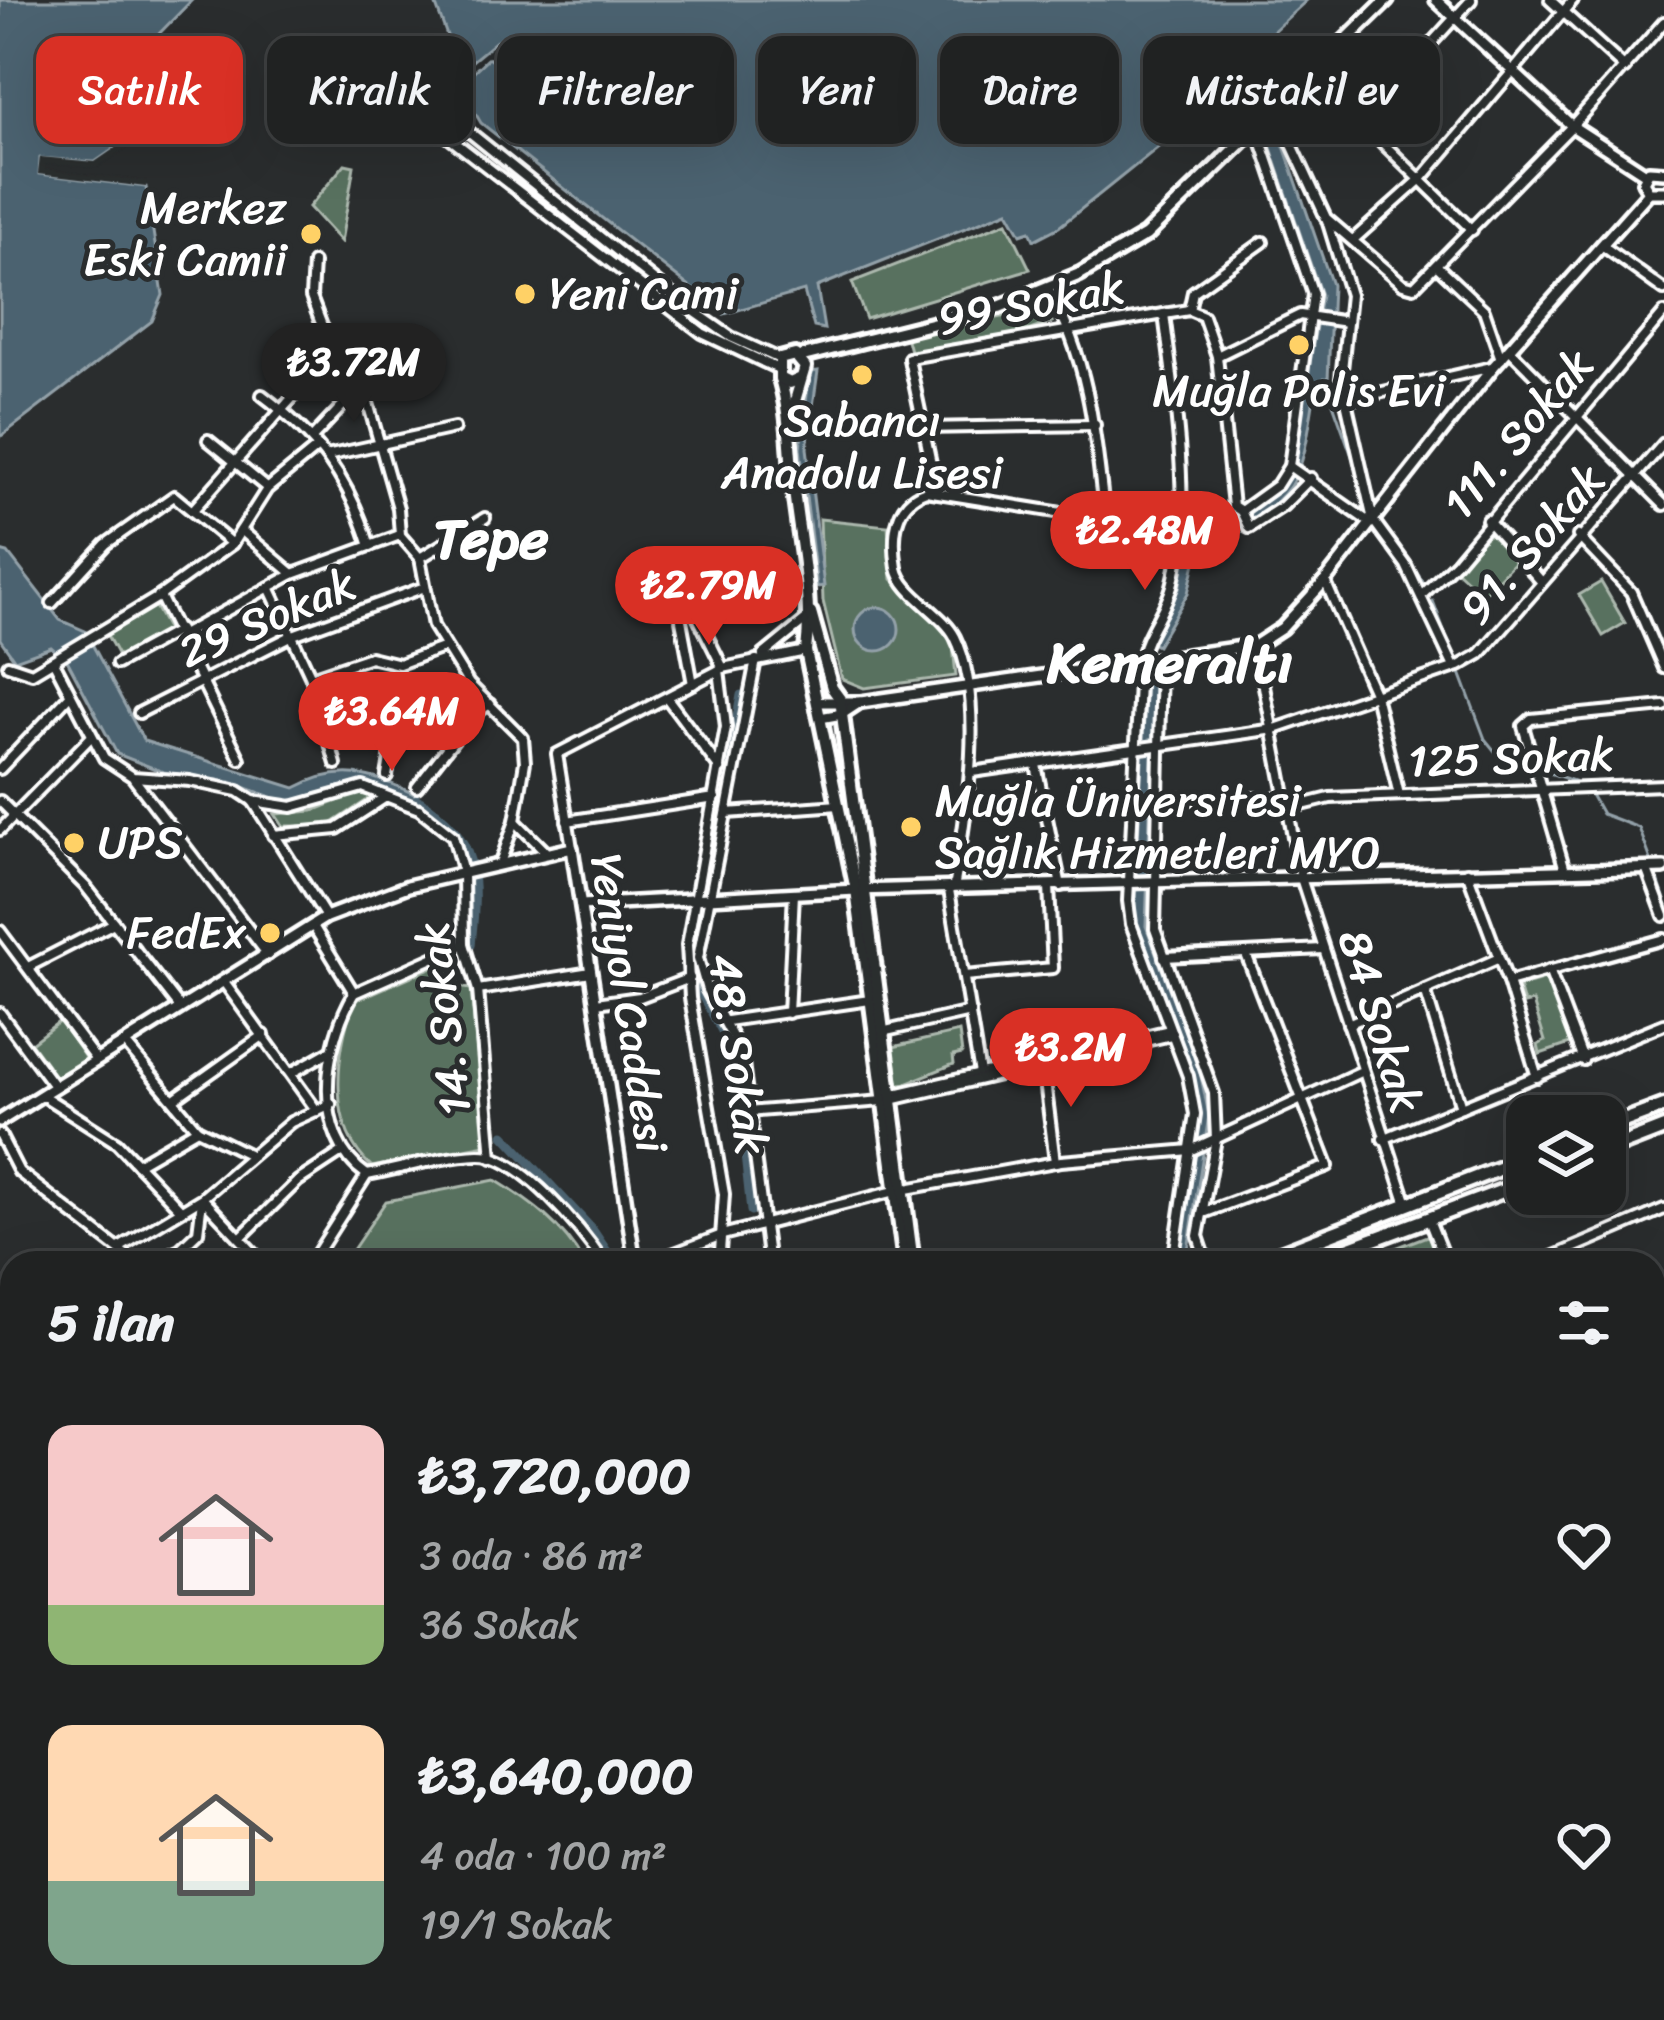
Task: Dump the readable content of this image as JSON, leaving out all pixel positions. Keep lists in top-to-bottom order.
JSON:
{
  "streets": {
    "street": [
      "99 Sokak",
      "111. Sokak",
      "91. Sokak",
      "29 Sokak",
      "125 Sokak",
      "Yeniyol Caddesi",
      "14. Sokak",
      "84 Sokak",
      "48. Sokak"
    ]
  },
  "crossings": [
    ["91. Sokak", "84 Sokak"],
    ["125 Sokak", "84 Sokak"]
  ],
  "districts": ["Tepe", "Kemeraltı"],
  "places": [
    "Merkez Eski Camii",
    "Yeni Cami",
    "Muğla Polis Evi",
    "Sabancı Anadolu Lisesi",
    "Muğla Üniversitesi Sağlık Hizmetleri MYO",
    "UPS",
    "FedEx"
  ],
  "page": {
    "chip": [
      "Satılık",
      "Kiralık",
      "Filtreler",
      "Yeni",
      "Daire",
      "Müstakil ev"
    ],
    "price": [
      "₺3.72M",
      "₺2.48M",
      "₺2.79M",
      "₺3.64M",
      "₺3.2M"
    ],
    "heading": "5 ilan",
    "list": [
      {
        "name": "₺3,720,000",
        "note": "3 oda · 86 m² · 36 Sokak"
      },
      {
        "name": "₺3,640,000",
        "note": "4 oda · 100 m² · 19/1 Sokak"
      }
    ]
  }
}
